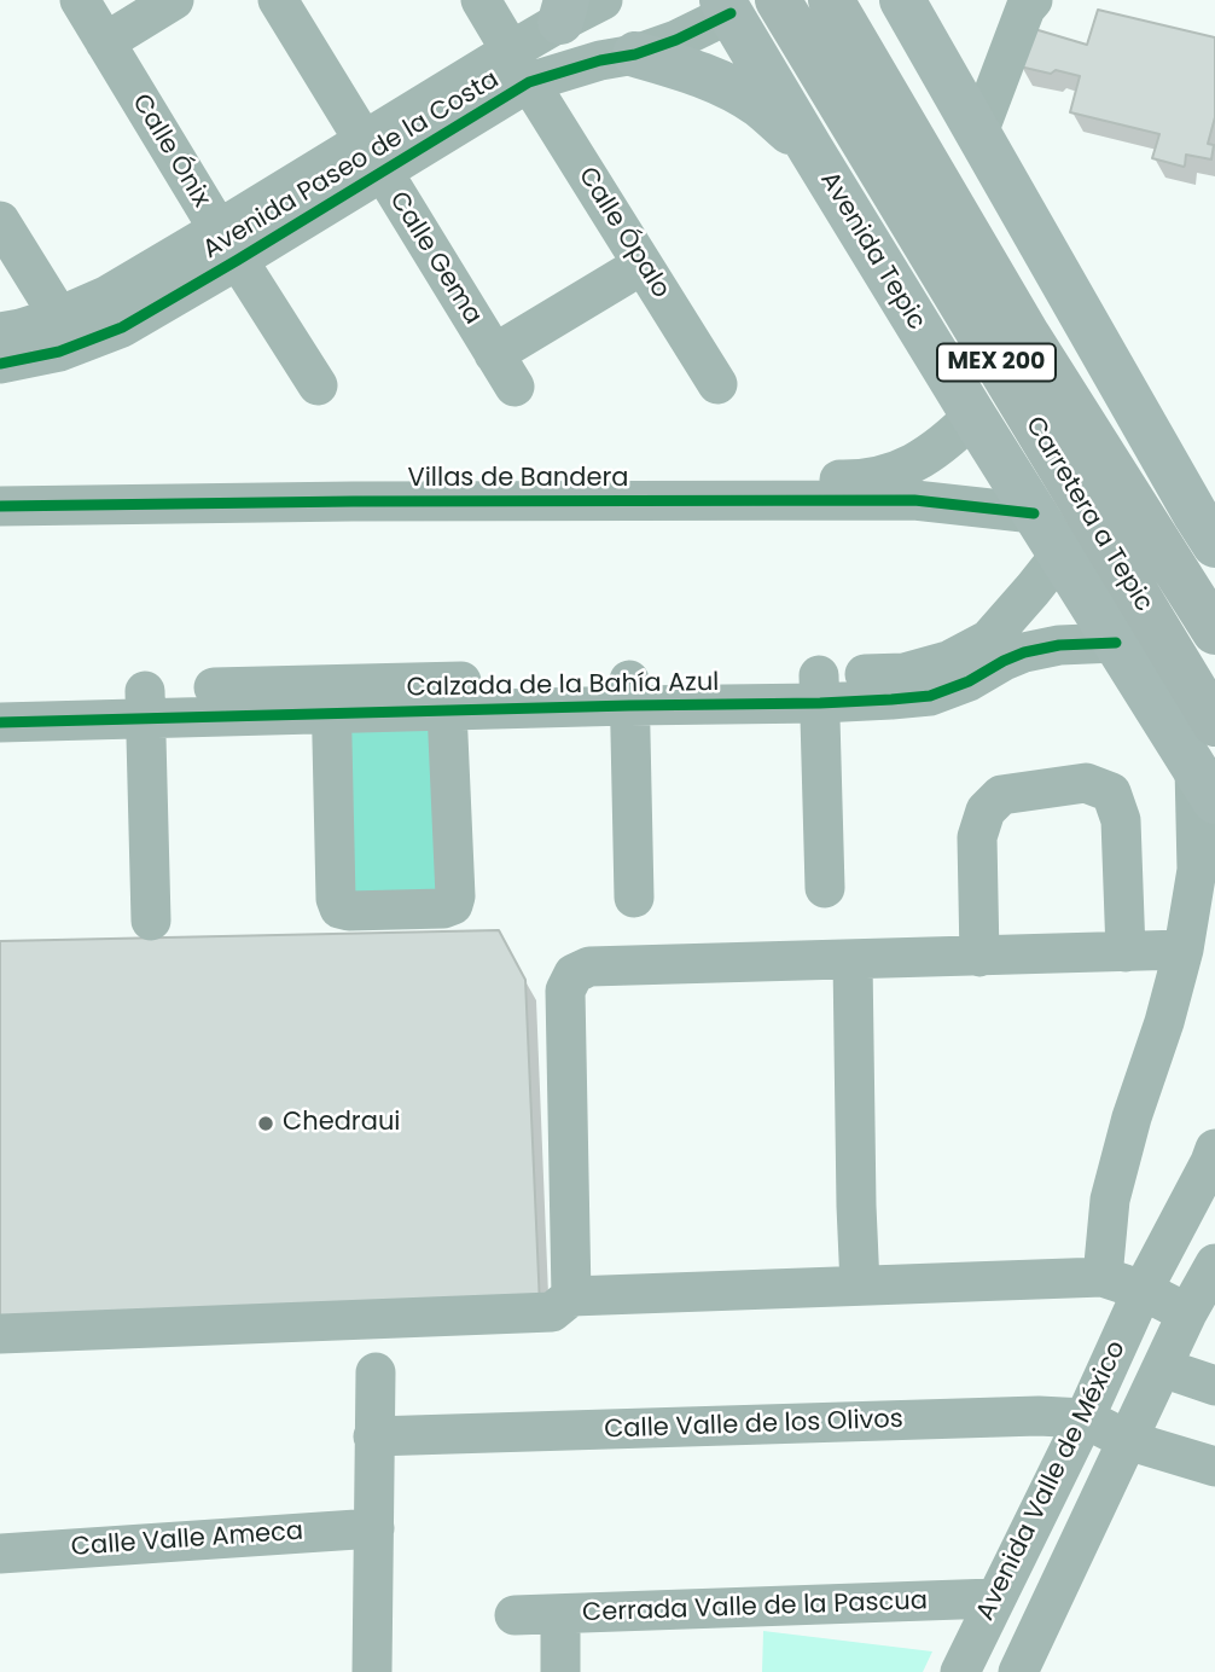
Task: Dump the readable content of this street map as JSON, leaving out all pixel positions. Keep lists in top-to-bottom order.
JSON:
{
  "streets": {
    "highway": ["MEX 200", "Carretera a Tepic"],
    "main road": ["Avenida Tepic"],
    "street": [
      "Calle Ónix",
      "Avenida Paseo de la Costa",
      "Calle Ópalo",
      "Calle Gema",
      "Villas de Bandera",
      "Calzada de la Bahía Azul",
      "Calle Valle de los Olivos",
      "Avenida Valle de México",
      "Calle Valle Ameca",
      "Cerrada Valle de la Pascua"
    ]
  },
  "crossings": [
    ["Calle Ónix", "Avenida Paseo de la Costa"],
    ["Avenida Paseo de la Costa", "Calle Ópalo"],
    ["Avenida Paseo de la Costa", "Avenida Tepic"],
    ["Avenida Paseo de la Costa", "Calle Gema"],
    ["Calle Ópalo", "Calle Gema"],
    ["Avenida Tepic", "Villas de Bandera"],
    ["Avenida Tepic", "Calzada de la Bahía Azul"],
    ["Calle Valle de los Olivos", "Avenida Valle de México"],
    ["Avenida Valle de México", "Cerrada Valle de la Pascua"]
  ],
  "places": ["Chedraui"]
}
